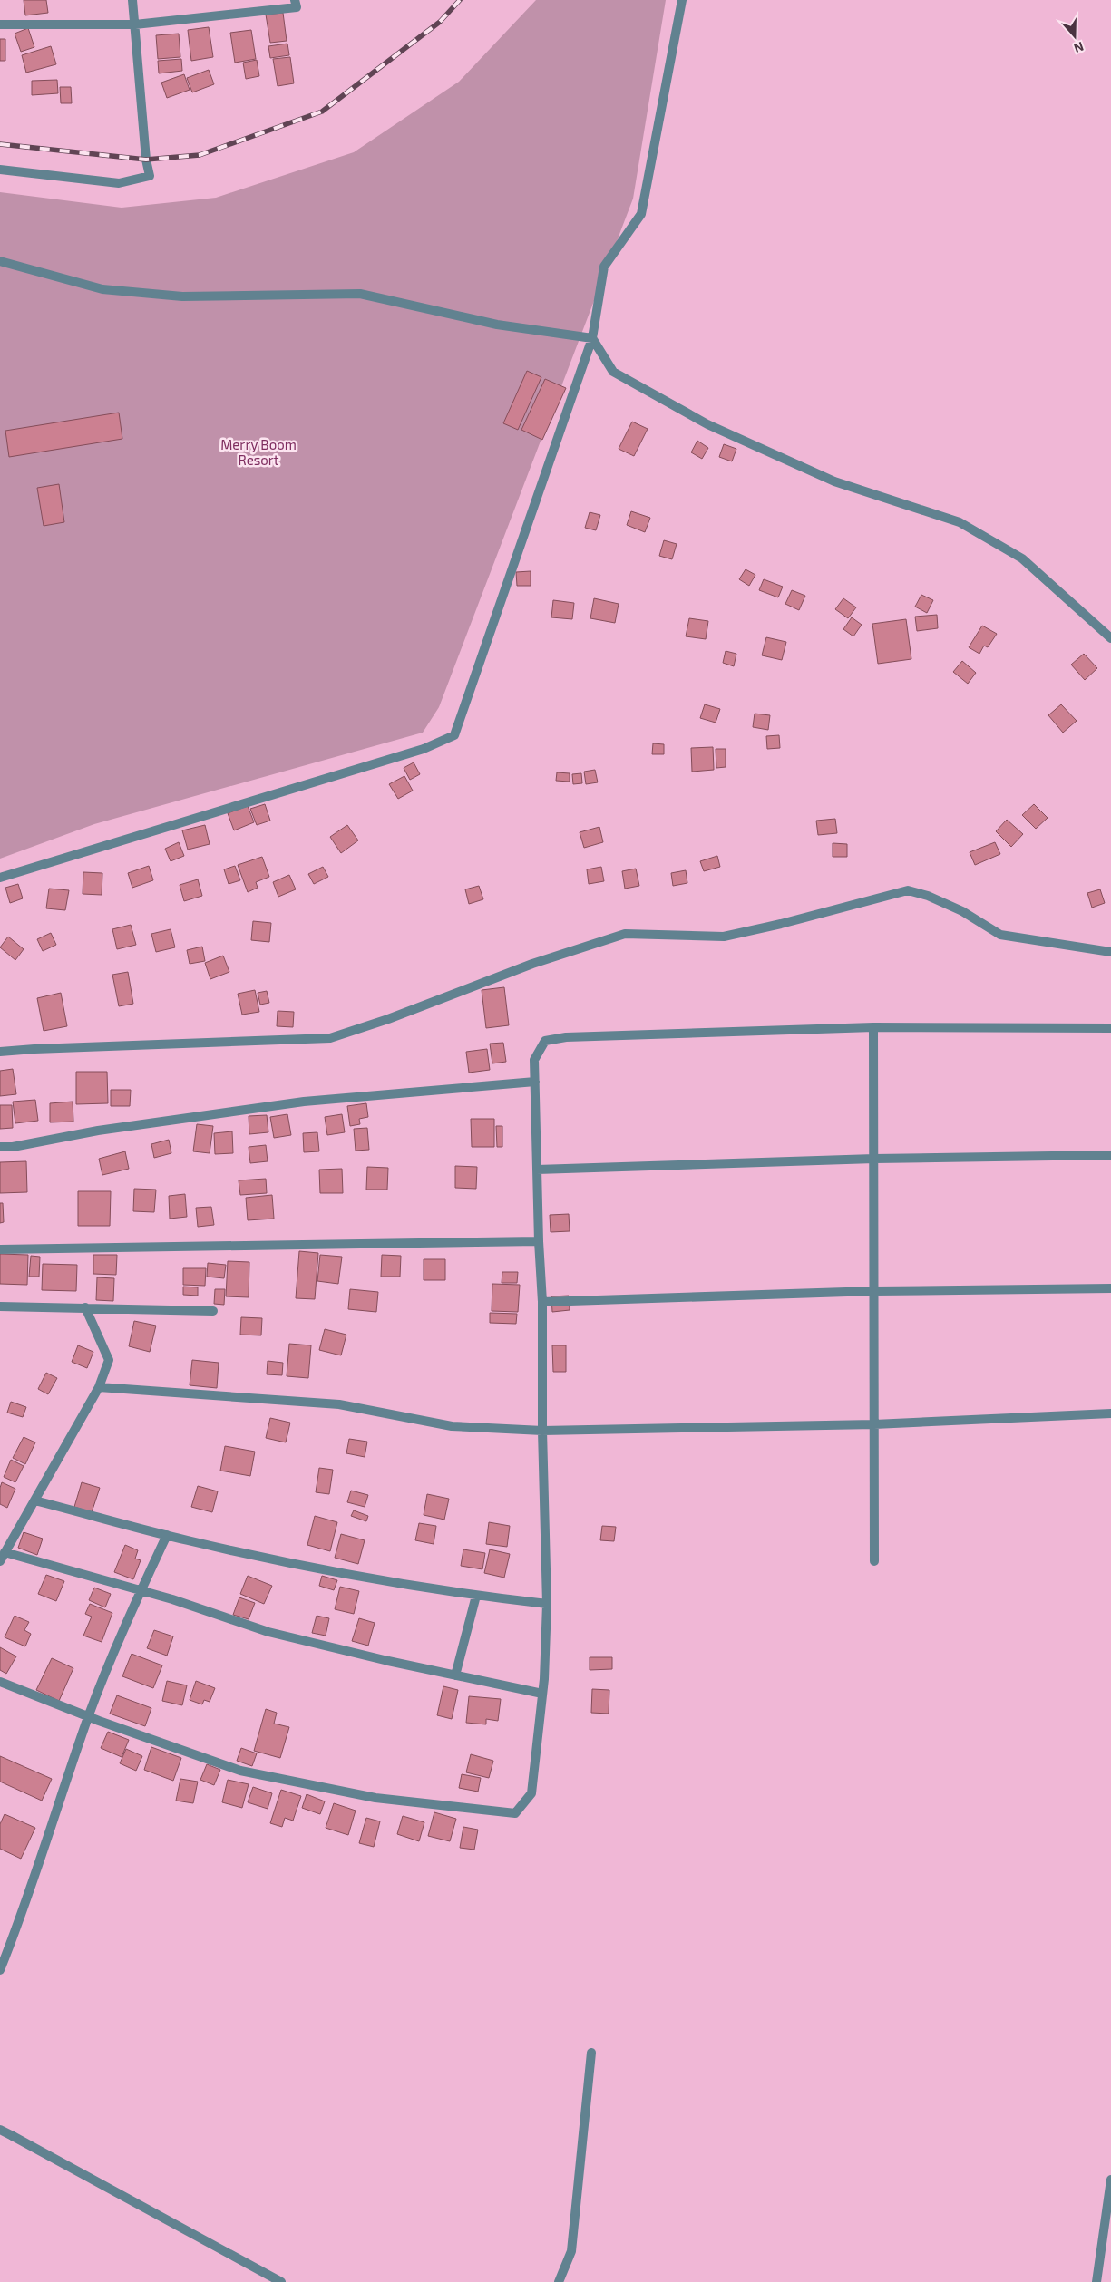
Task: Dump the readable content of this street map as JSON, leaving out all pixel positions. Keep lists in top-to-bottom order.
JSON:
{
  "parks": ["Merry Boom Resort"],
  "north": "bottom"
}
